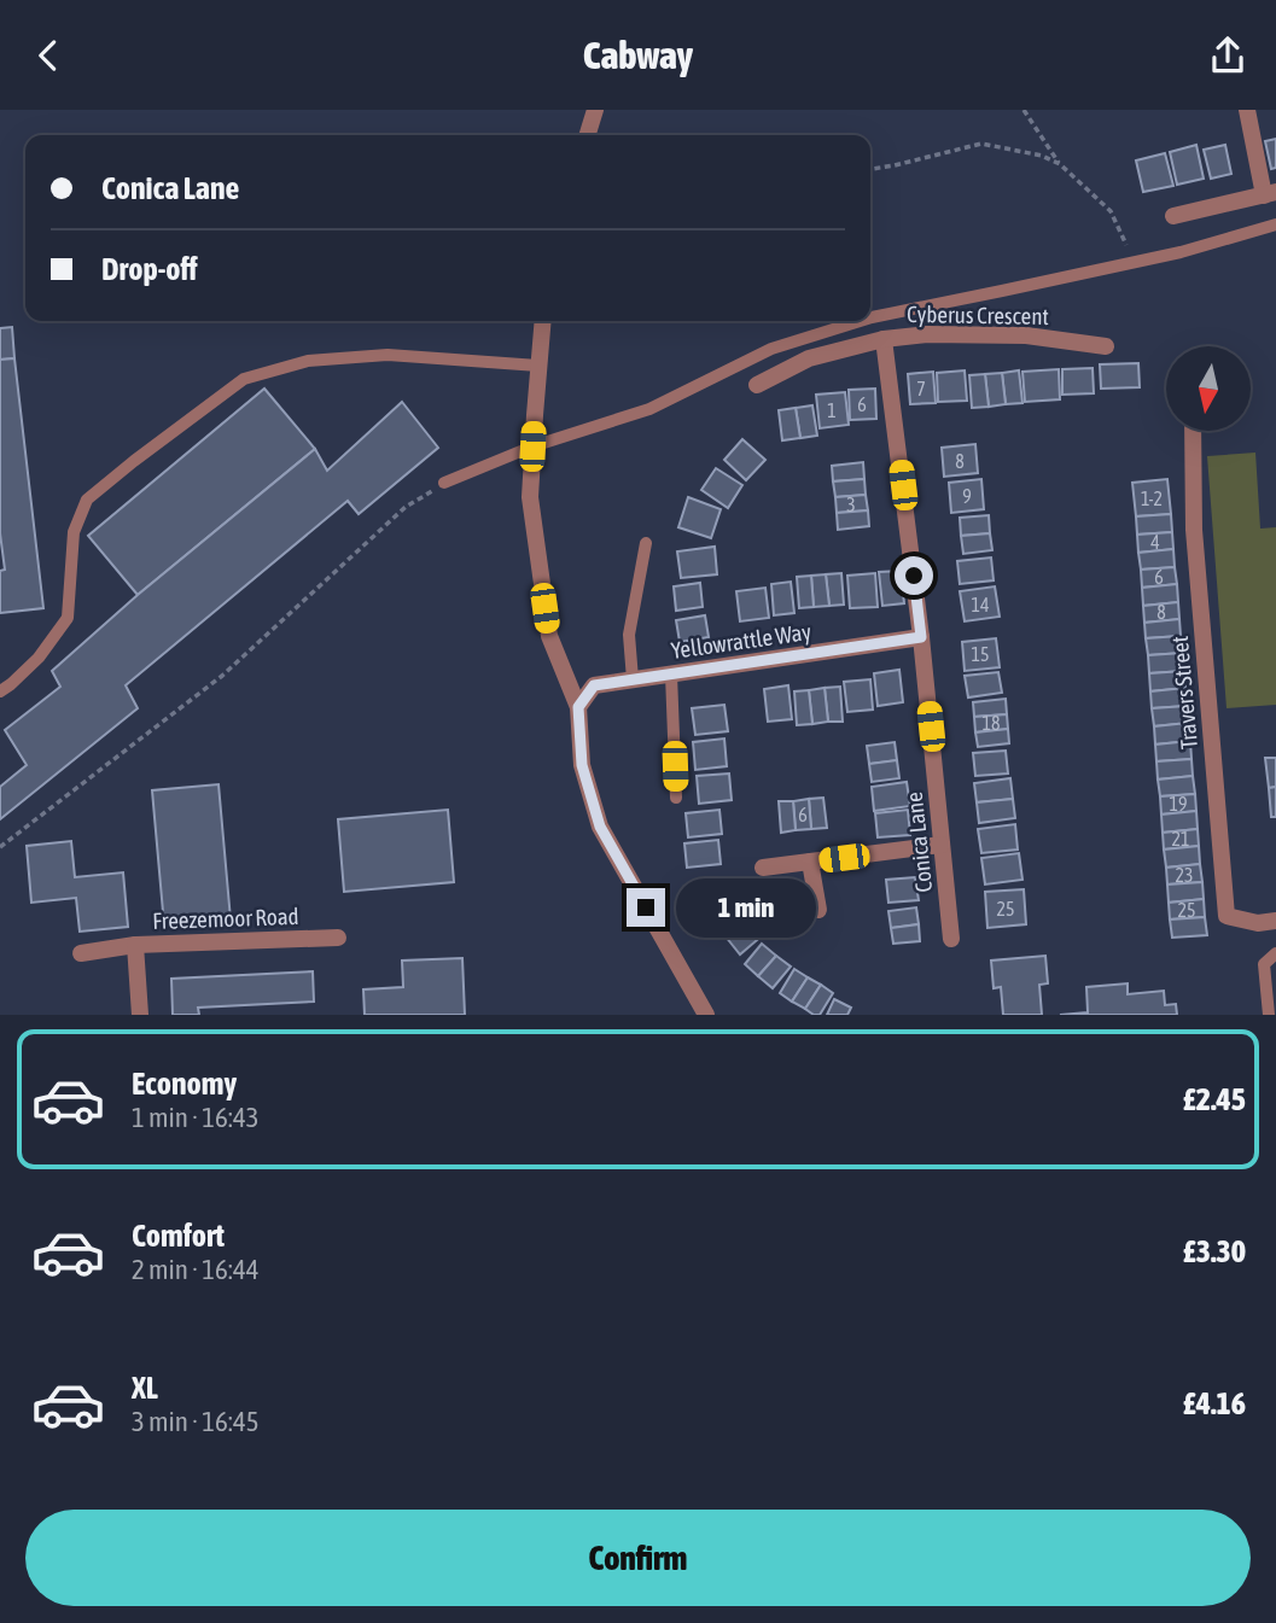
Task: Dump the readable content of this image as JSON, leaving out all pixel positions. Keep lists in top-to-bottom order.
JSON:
{
  "streets": {
    "street": [
      "Cyberus Crescent",
      "Yellowrattle Way",
      "Travers Street",
      "Conica Lane",
      "Freezemoor Road"
    ]
  },
  "crossings": [
    ["Cyberus Crescent", "Conica Lane"],
    ["Yellowrattle Way", "Conica Lane"]
  ],
  "house_numbers": [
    "7",
    "6",
    "1",
    "8",
    "9",
    "1-2",
    "3",
    "4",
    "6",
    "14",
    "8",
    "15",
    "18",
    "19",
    "6",
    "21",
    "23",
    "25",
    "25"
  ],
  "north": "bottom",
  "page": {
    "header": "Cabway",
    "banner": ["Conica Lane", "Drop-off"],
    "bubble": "1 min",
    "list": [
      {
        "name": "Economy",
        "note": "1 min · 16:43",
        "value": "£2.45"
      },
      {
        "name": "Comfort",
        "note": "2 min · 16:44",
        "value": "£3.30"
      },
      {
        "name": "XL",
        "note": "3 min · 16:45",
        "value": "£4.16"
      }
    ],
    "buttons": "Confirm"
  }
}
